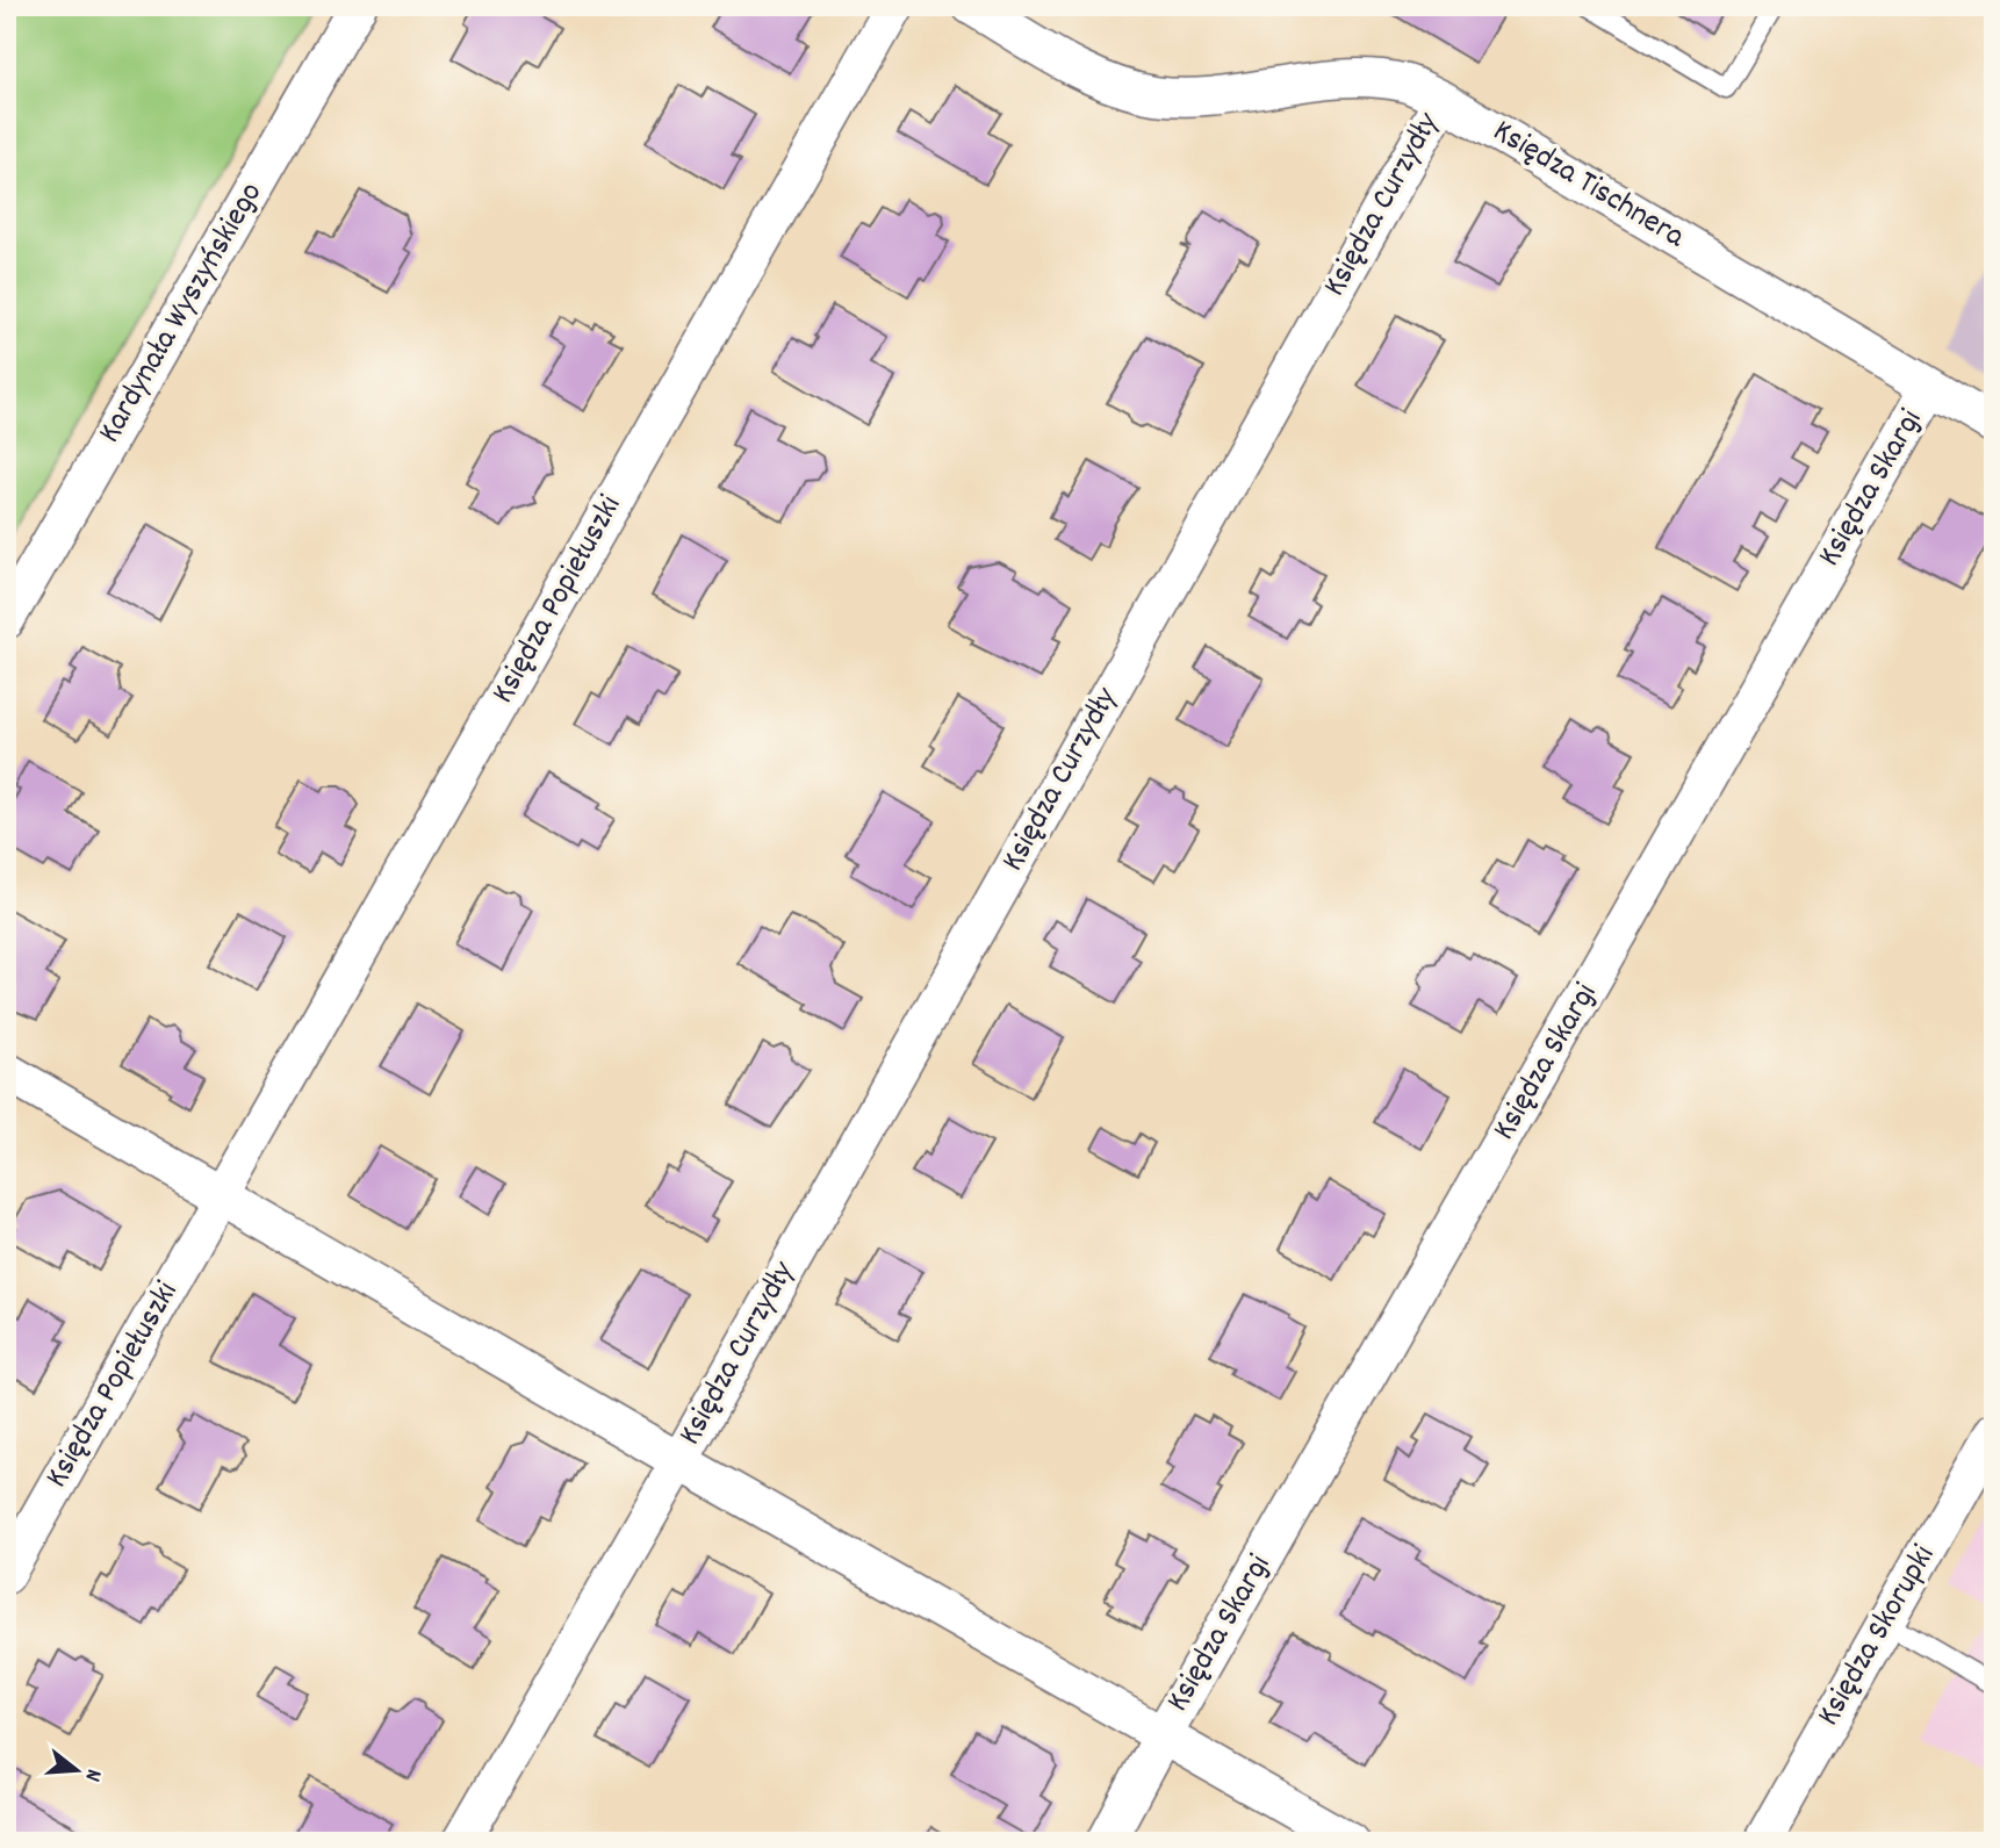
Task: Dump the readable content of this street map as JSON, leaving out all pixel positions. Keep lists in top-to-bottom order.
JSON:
{
  "streets": {
    "street": [
      "Księdza Tischnera",
      "Księdza Curzydły",
      "Kardynała Wyszyńskiego",
      "Księdza Skargi",
      "Księdza Popiełuszki",
      "Księdza Skorupki"
    ]
  },
  "crossings": [
    ["Księdza Tischnera", "Księdza Curzydły"],
    ["Księdza Tischnera", "Księdza Skargi"],
    ["Księdza Curzydły", "Księdza Skargi"],
    ["Księdza Curzydły", "Księdza Popiełuszki"]
  ],
  "north": "right"
}
